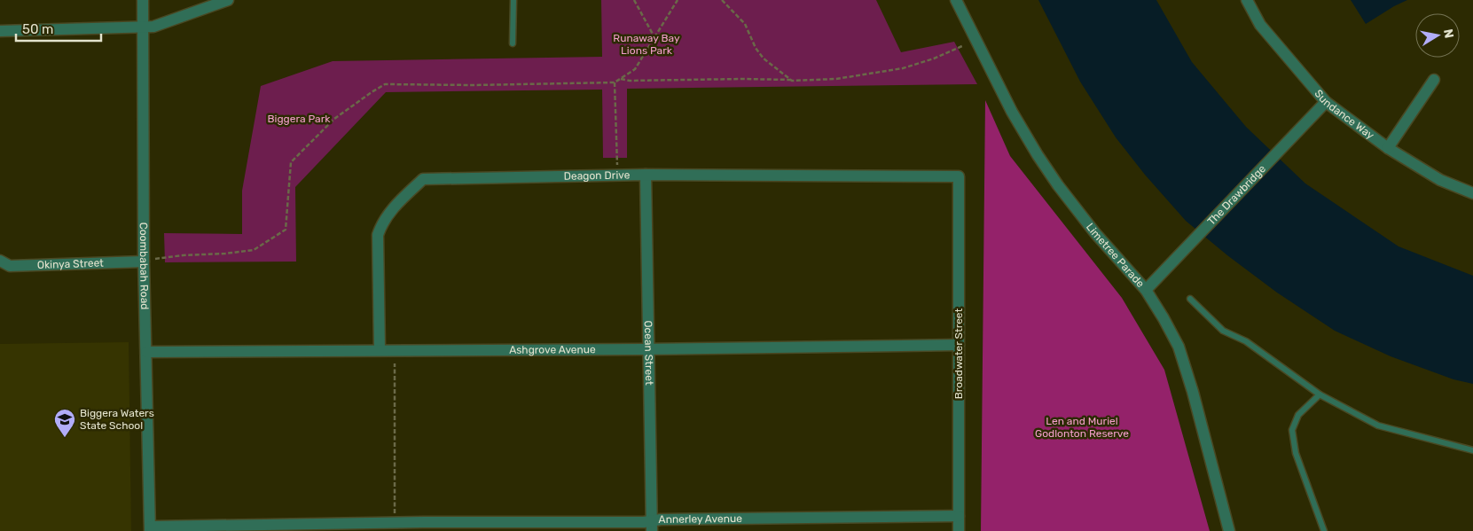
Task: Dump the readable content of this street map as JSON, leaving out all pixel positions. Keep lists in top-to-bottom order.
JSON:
{
  "streets": {
    "street": [
      "Sundance Way",
      "Deagon Drive",
      "The Drawbridge",
      "Limetree Parade",
      "Okinya Street",
      "Coombabah Road",
      "Ashgrove Avenue",
      "Ocean Street",
      "Broadwater Street",
      "Annerley Avenue"
    ]
  },
  "crossings": [
    ["Sundance Way", "The Drawbridge"],
    ["Deagon Drive", "Ashgrove Avenue"],
    ["Deagon Drive", "Ocean Street"],
    ["Deagon Drive", "Broadwater Street"],
    ["The Drawbridge", "Limetree Parade"],
    ["Okinya Street", "Coombabah Road"],
    ["Coombabah Road", "Ashgrove Avenue"],
    ["Coombabah Road", "Annerley Avenue"],
    ["Ashgrove Avenue", "Ocean Street"],
    ["Ashgrove Avenue", "Broadwater Street"],
    ["Ocean Street", "Annerley Avenue"],
    ["Broadwater Street", "Annerley Avenue"]
  ],
  "parks": ["Runaway Bay Lions Park", "Biggera Park", "Len and Muriel Godlonton Reserve"],
  "places": {
    "school or university": ["Biggera Waters State School"]
  },
  "scale_bar": "50 m",
  "north": "right"
}
